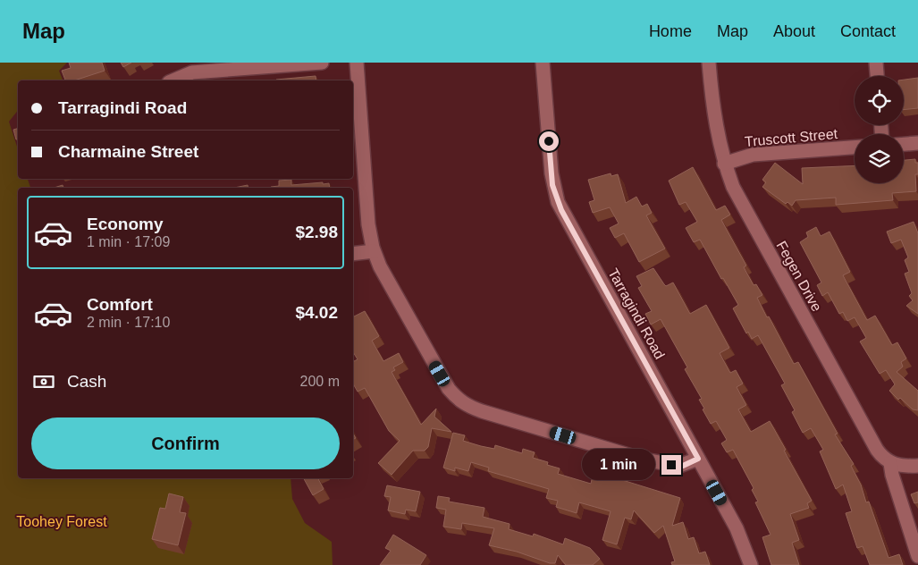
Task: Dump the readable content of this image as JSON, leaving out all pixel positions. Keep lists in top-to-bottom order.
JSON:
{
  "streets": {
    "street": ["Truscott Street", "Fegen Drive", "Tarragindi Road"]
  },
  "crossings": [
    ["Truscott Street", "Fegen Drive"]
  ],
  "parks": ["Toohey Forest"],
  "page": {
    "header": "Map",
    "nav": [
      "Home",
      "Map",
      "About",
      "Contact"
    ],
    "banner": ["Tarragindi Road", "Charmaine Street"],
    "list": [
      {
        "name": "Economy",
        "note": "1 min · 17:09",
        "value": "$2.98"
      },
      {
        "name": "Comfort",
        "note": "2 min · 17:10",
        "value": "$4.02"
      }
    ],
    "pay": ["Cash", "200 m"],
    "buttons": "Confirm",
    "bubble": "1 min"
  }
}
